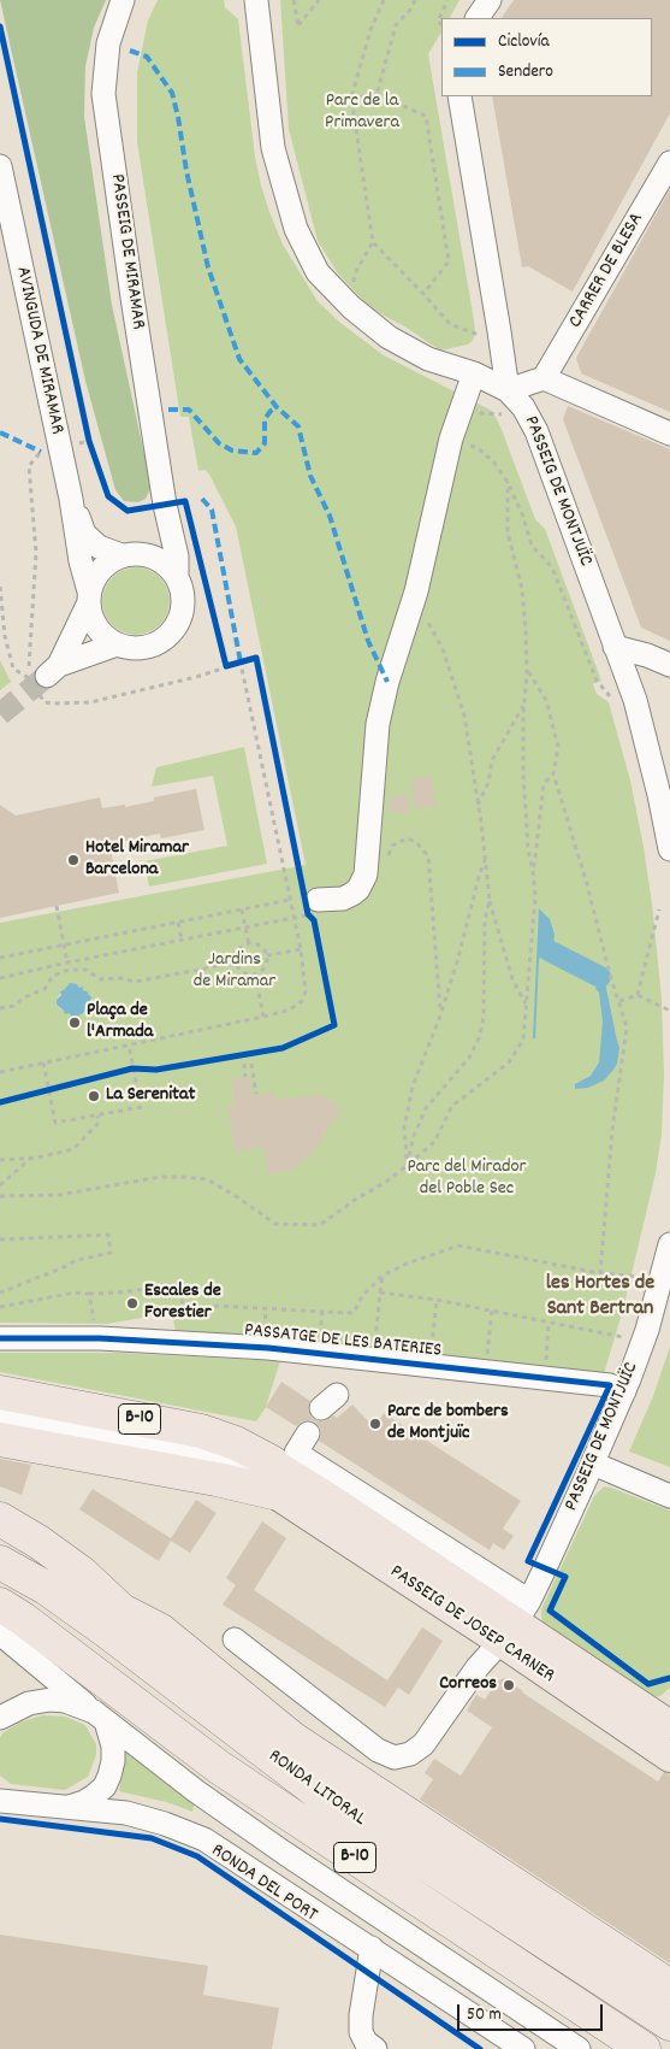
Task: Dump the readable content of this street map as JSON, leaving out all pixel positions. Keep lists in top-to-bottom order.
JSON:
{
  "streets": {
    "highway": ["B-10", "RONDA LITORAL"],
    "main road": ["PASSEIG DE JOSEP CARNER"],
    "street": [
      "PASSEIG DE MIRAMAR",
      "CARRER DE BLESA",
      "AVINGUDA DE MIRAMAR",
      "PASSEIG DE MONTJUÏC",
      "PASSATGE DE LES BATERIES",
      "RONDA DEL PORT"
    ]
  },
  "crossings": [
    ["PASSEIG DE MIRAMAR", "AVINGUDA DE MIRAMAR"],
    ["PASSEIG DE MONTJUÏC", "PASSATGE DE LES BATERIES"],
    ["PASSEIG DE MONTJUÏC", "PASSEIG DE JOSEP CARNER"],
    ["B-10", "PASSEIG DE JOSEP CARNER"],
    ["B-10", "RONDA LITORAL"]
  ],
  "districts": ["les Hortes de Sant Bertran"],
  "parks": ["Parc de la Primavera", "Jardins de Miramar", "Parc del Mirador del Poble Sec"],
  "places": [
    "Hotel Miramar Barcelona",
    "Plaça de l'Armada",
    "La Serenitat",
    "Escales de Forestier",
    "Parc de bombers de Montjuïc",
    "Correos"
  ],
  "legend": ["Ciclovía", "Sendero"],
  "scale_bar": "50 m"
}
